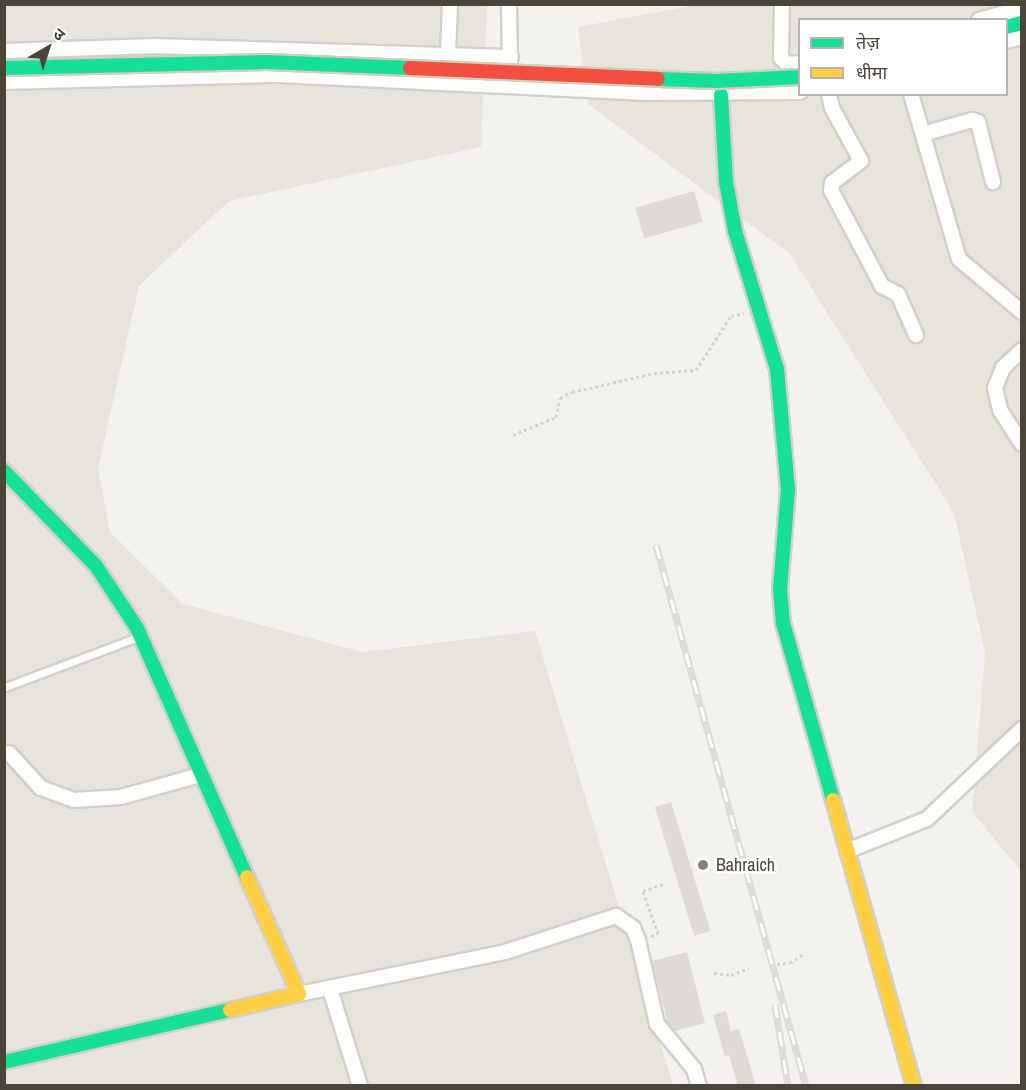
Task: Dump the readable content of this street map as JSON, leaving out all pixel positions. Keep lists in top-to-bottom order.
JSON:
{
  "places": ["Bahraich"],
  "legend": ["तेज़", "धीमा"],
  "north": "top right"
}
